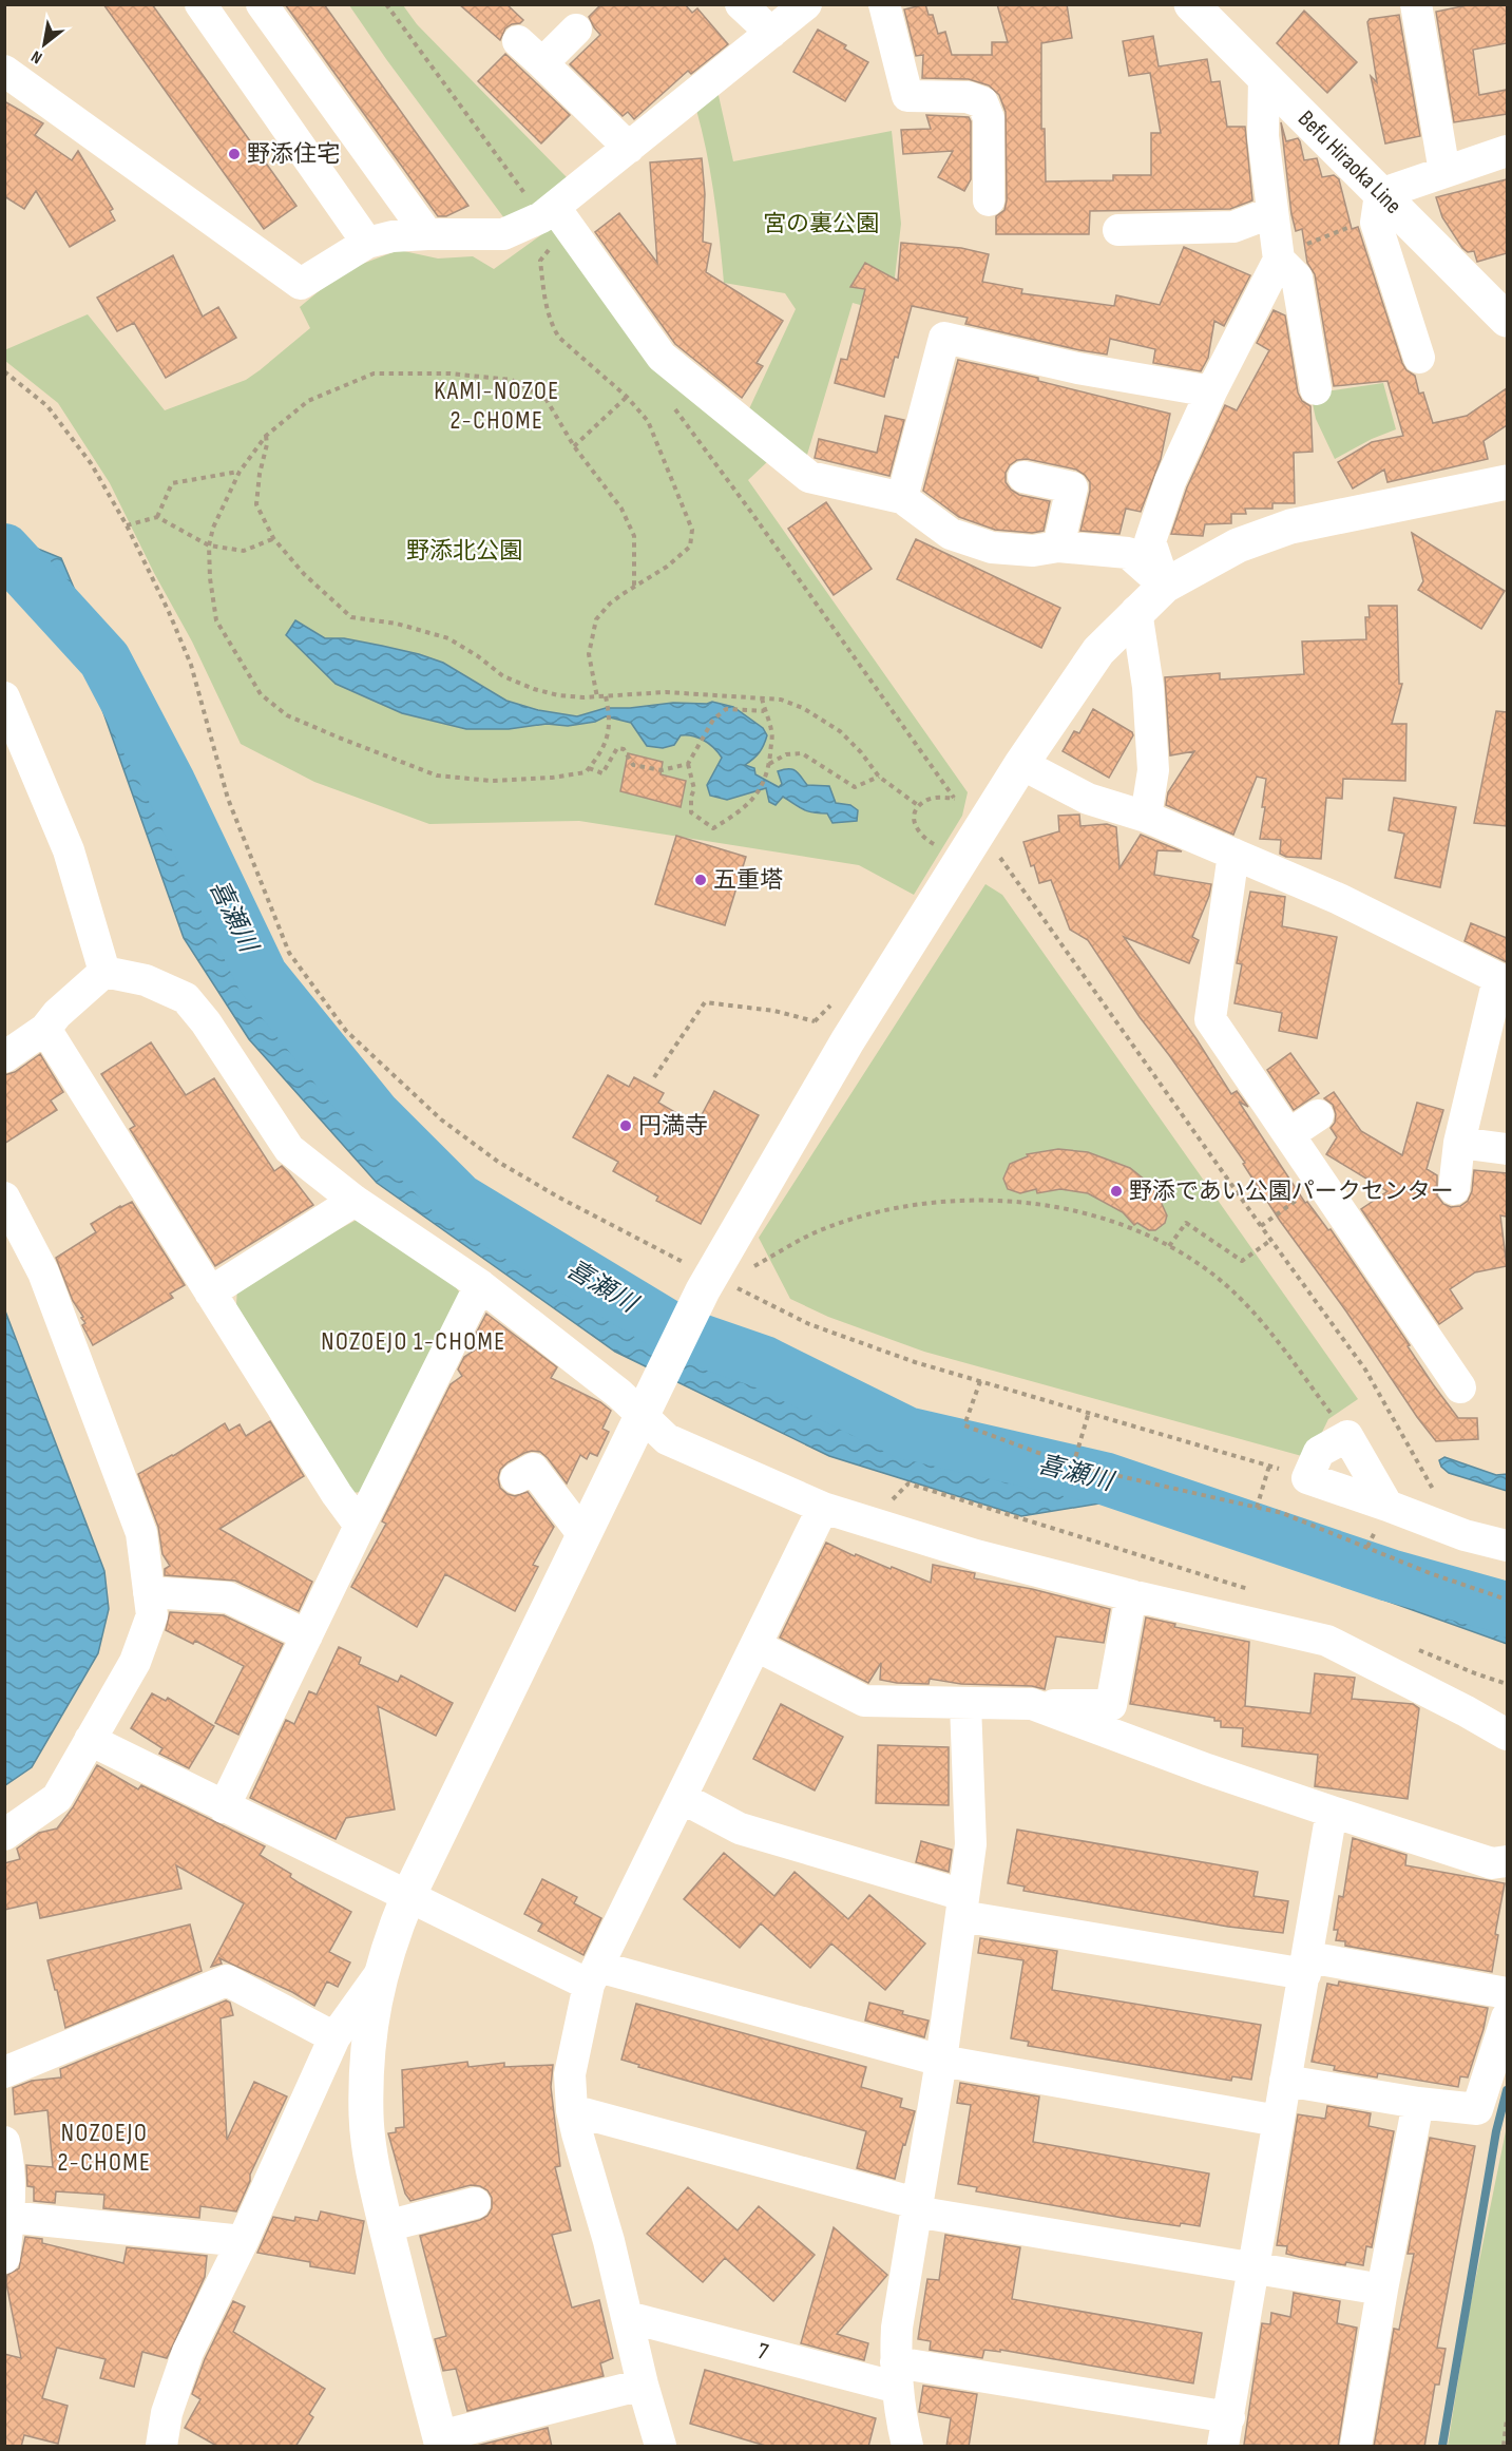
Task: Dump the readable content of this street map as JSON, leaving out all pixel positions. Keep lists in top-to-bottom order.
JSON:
{
  "streets": {
    "street": ["Befu Hiraoka Line", "7"]
  },
  "districts": ["KAMI-NOZOE 2-CHOME", "NOZOEJO 1-CHOME", "NOZOEJO 2-CHOME"],
  "water": ["喜瀬川"],
  "parks": ["宮の裏公園", "野添北公園"],
  "places": [
    "野添住宅",
    "五重塔",
    "円満寺",
    "野添であい公園パークセンター"
  ],
  "north": "bottom left"
}
